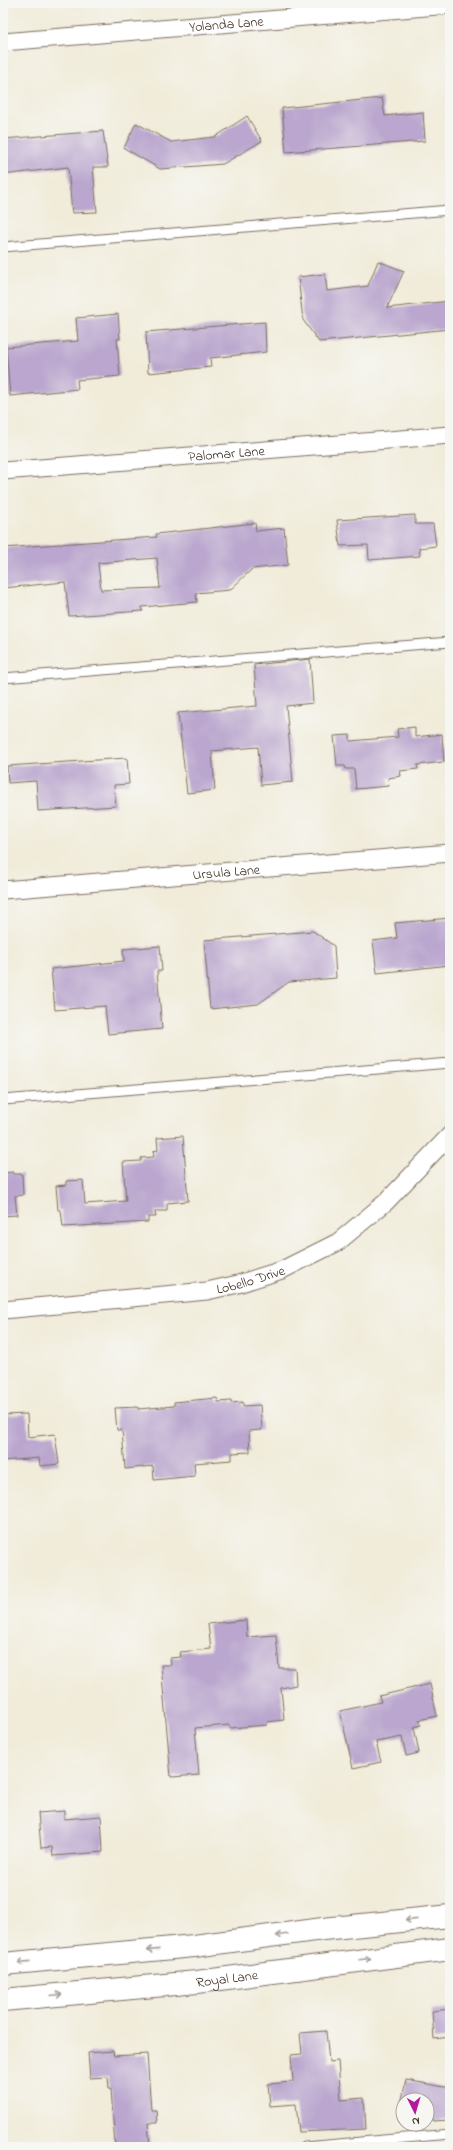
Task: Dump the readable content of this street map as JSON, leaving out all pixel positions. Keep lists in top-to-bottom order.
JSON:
{
  "streets": {
    "main road": ["Royal Lane"],
    "street": [
      "Yolanda Lane",
      "Palomar Lane",
      "Ursula Lane",
      "Lobello Drive"
    ]
  },
  "north": "bottom"
}
